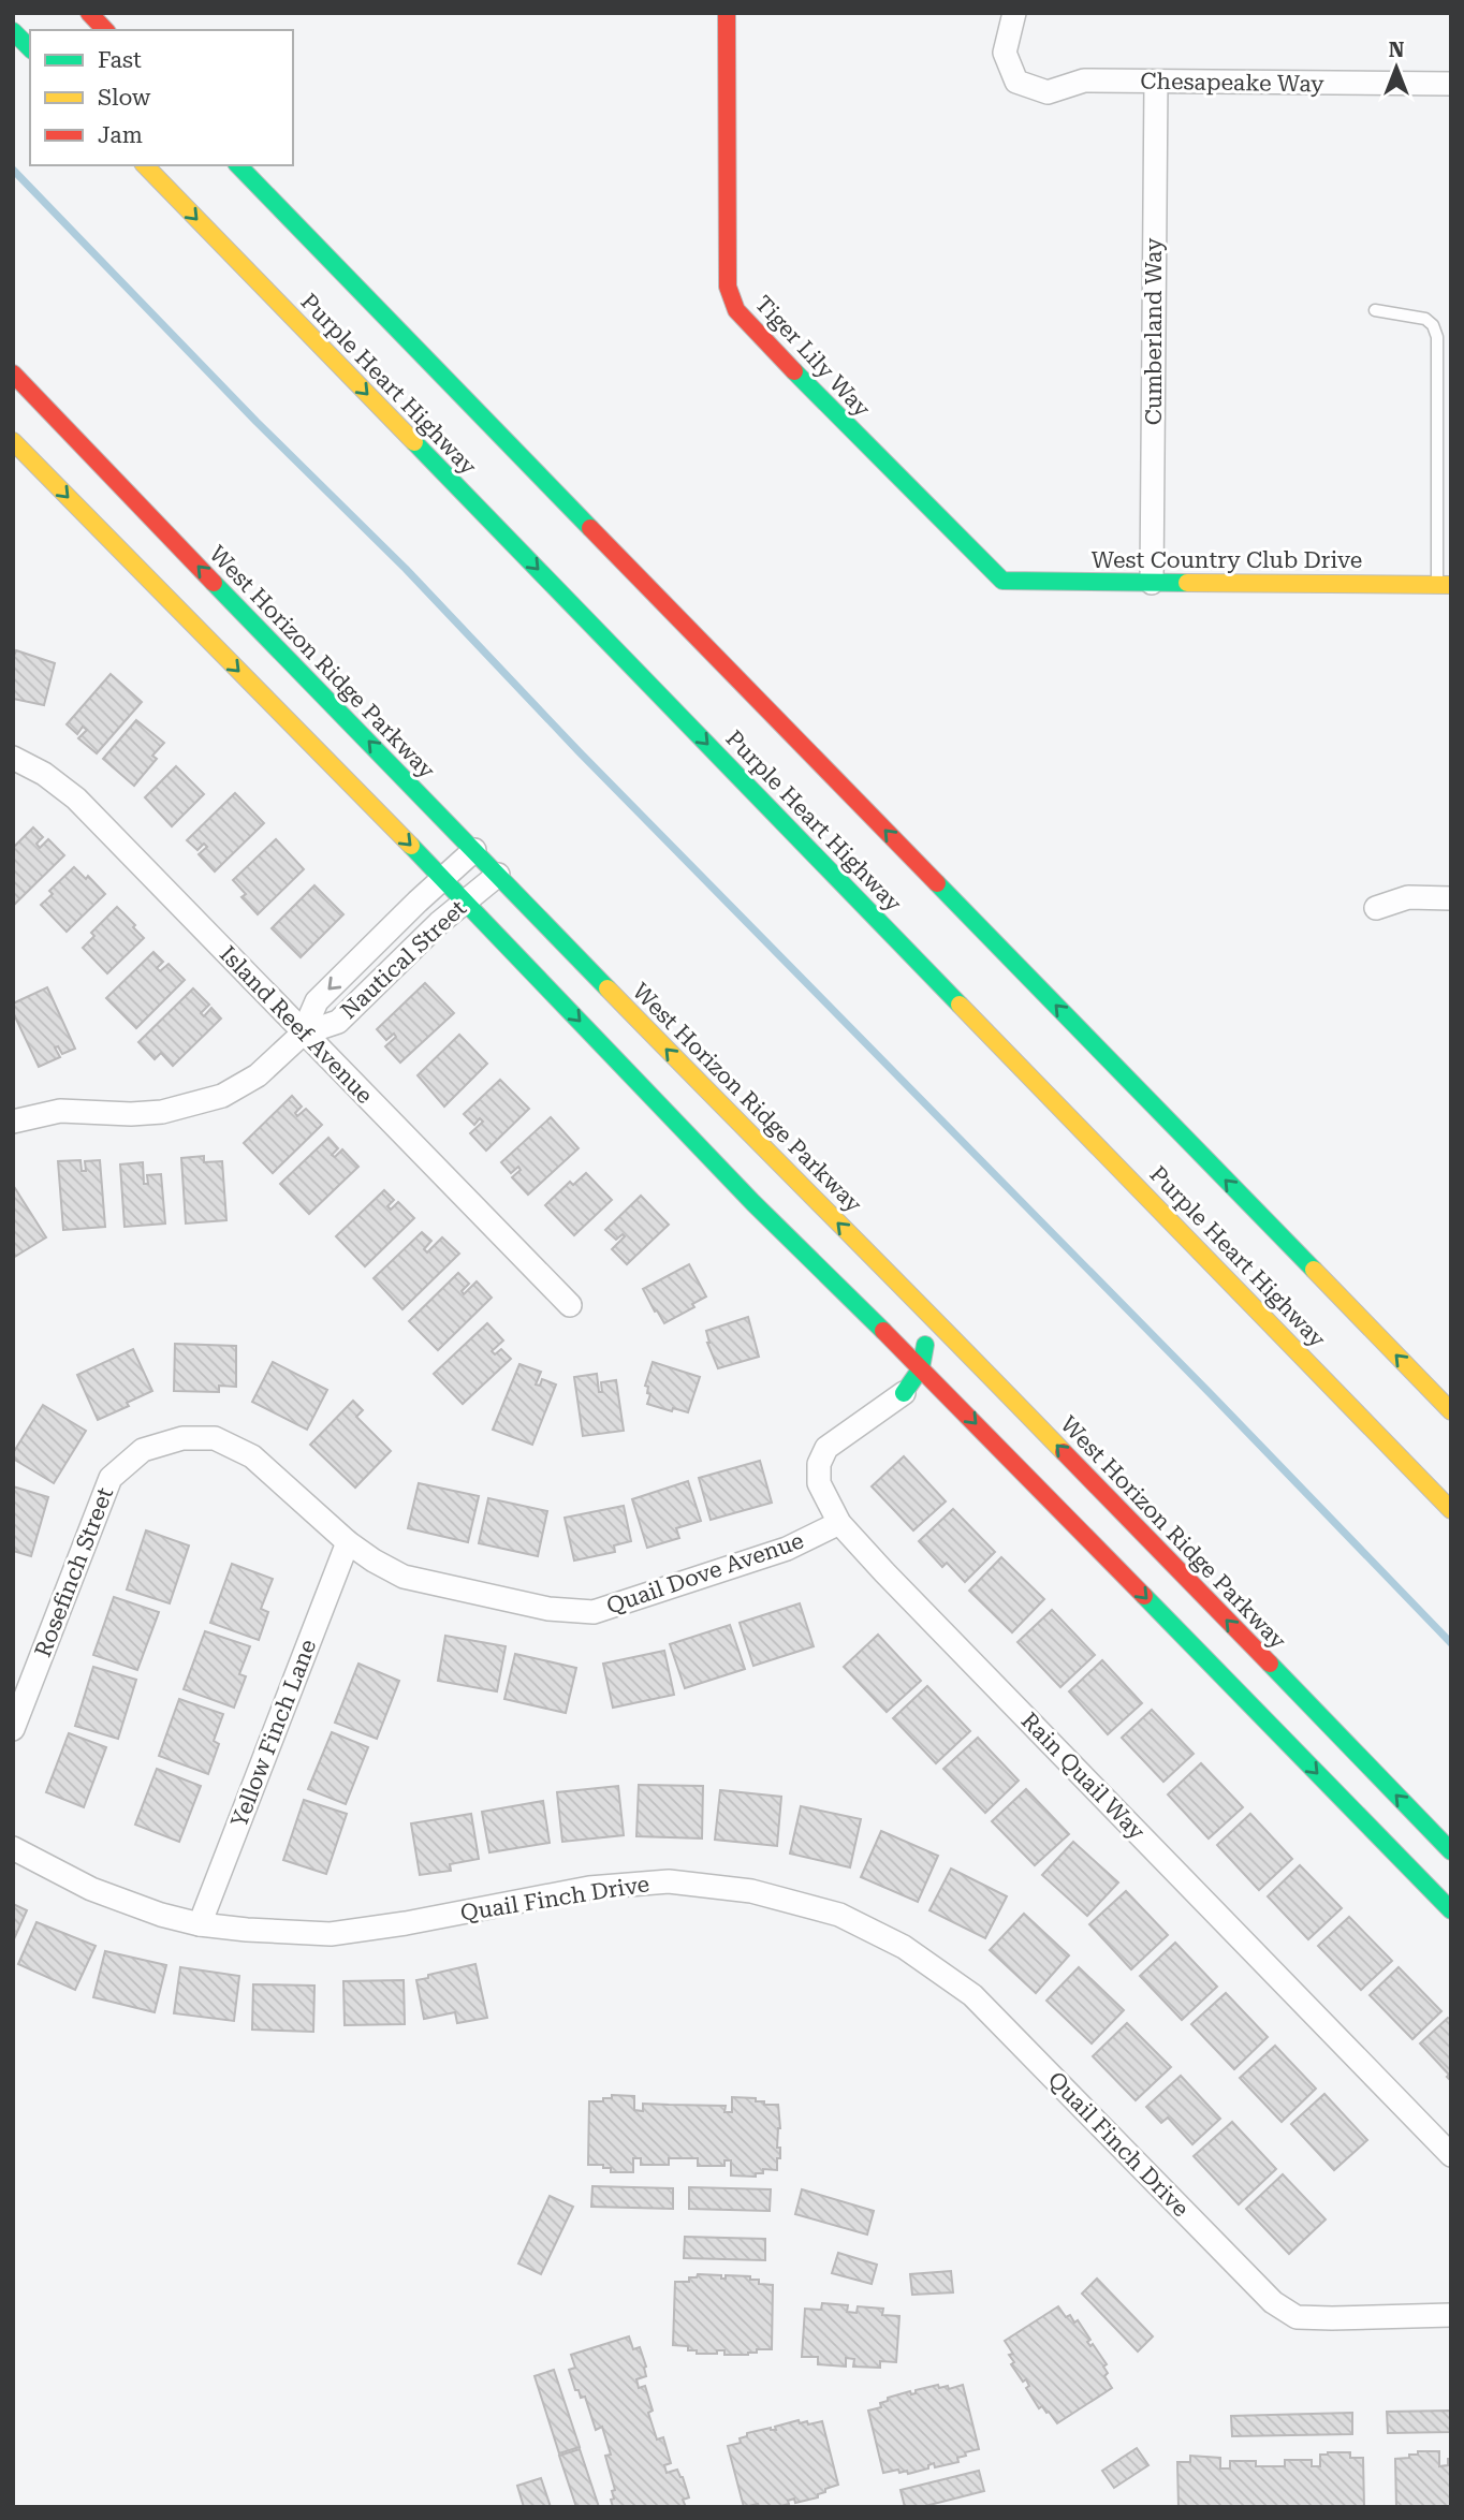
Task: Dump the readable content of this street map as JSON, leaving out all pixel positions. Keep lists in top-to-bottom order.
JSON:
{
  "streets": {
    "main road": [
      "Tiger Lily Way",
      "Purple Heart Highway",
      "West Country Club Drive",
      "West Horizon Ridge Parkway"
    ],
    "street": [
      "Chesapeake Way",
      "Cumberland Way",
      "Nautical Street",
      "Island Reef Avenue",
      "Rosefinch Street",
      "Quail Dove Avenue",
      "Yellow Finch Lane",
      "Rain Quail Way",
      "Quail Finch Drive"
    ]
  },
  "crossings": [
    ["Chesapeake Way", "Cumberland Way"],
    ["Cumberland Way", "West Country Club Drive"],
    ["Tiger Lily Way", "West Country Club Drive"],
    ["West Horizon Ridge Parkway", "Nautical Street"],
    ["Nautical Street", "Island Reef Avenue"],
    ["Rosefinch Street", "Quail Dove Avenue"],
    ["Quail Dove Avenue", "Yellow Finch Lane"],
    ["Quail Dove Avenue", "Rain Quail Way"],
    ["Yellow Finch Lane", "Quail Finch Drive"]
  ],
  "legend": ["Fast", "Slow", "Jam"],
  "north": "top"
}
